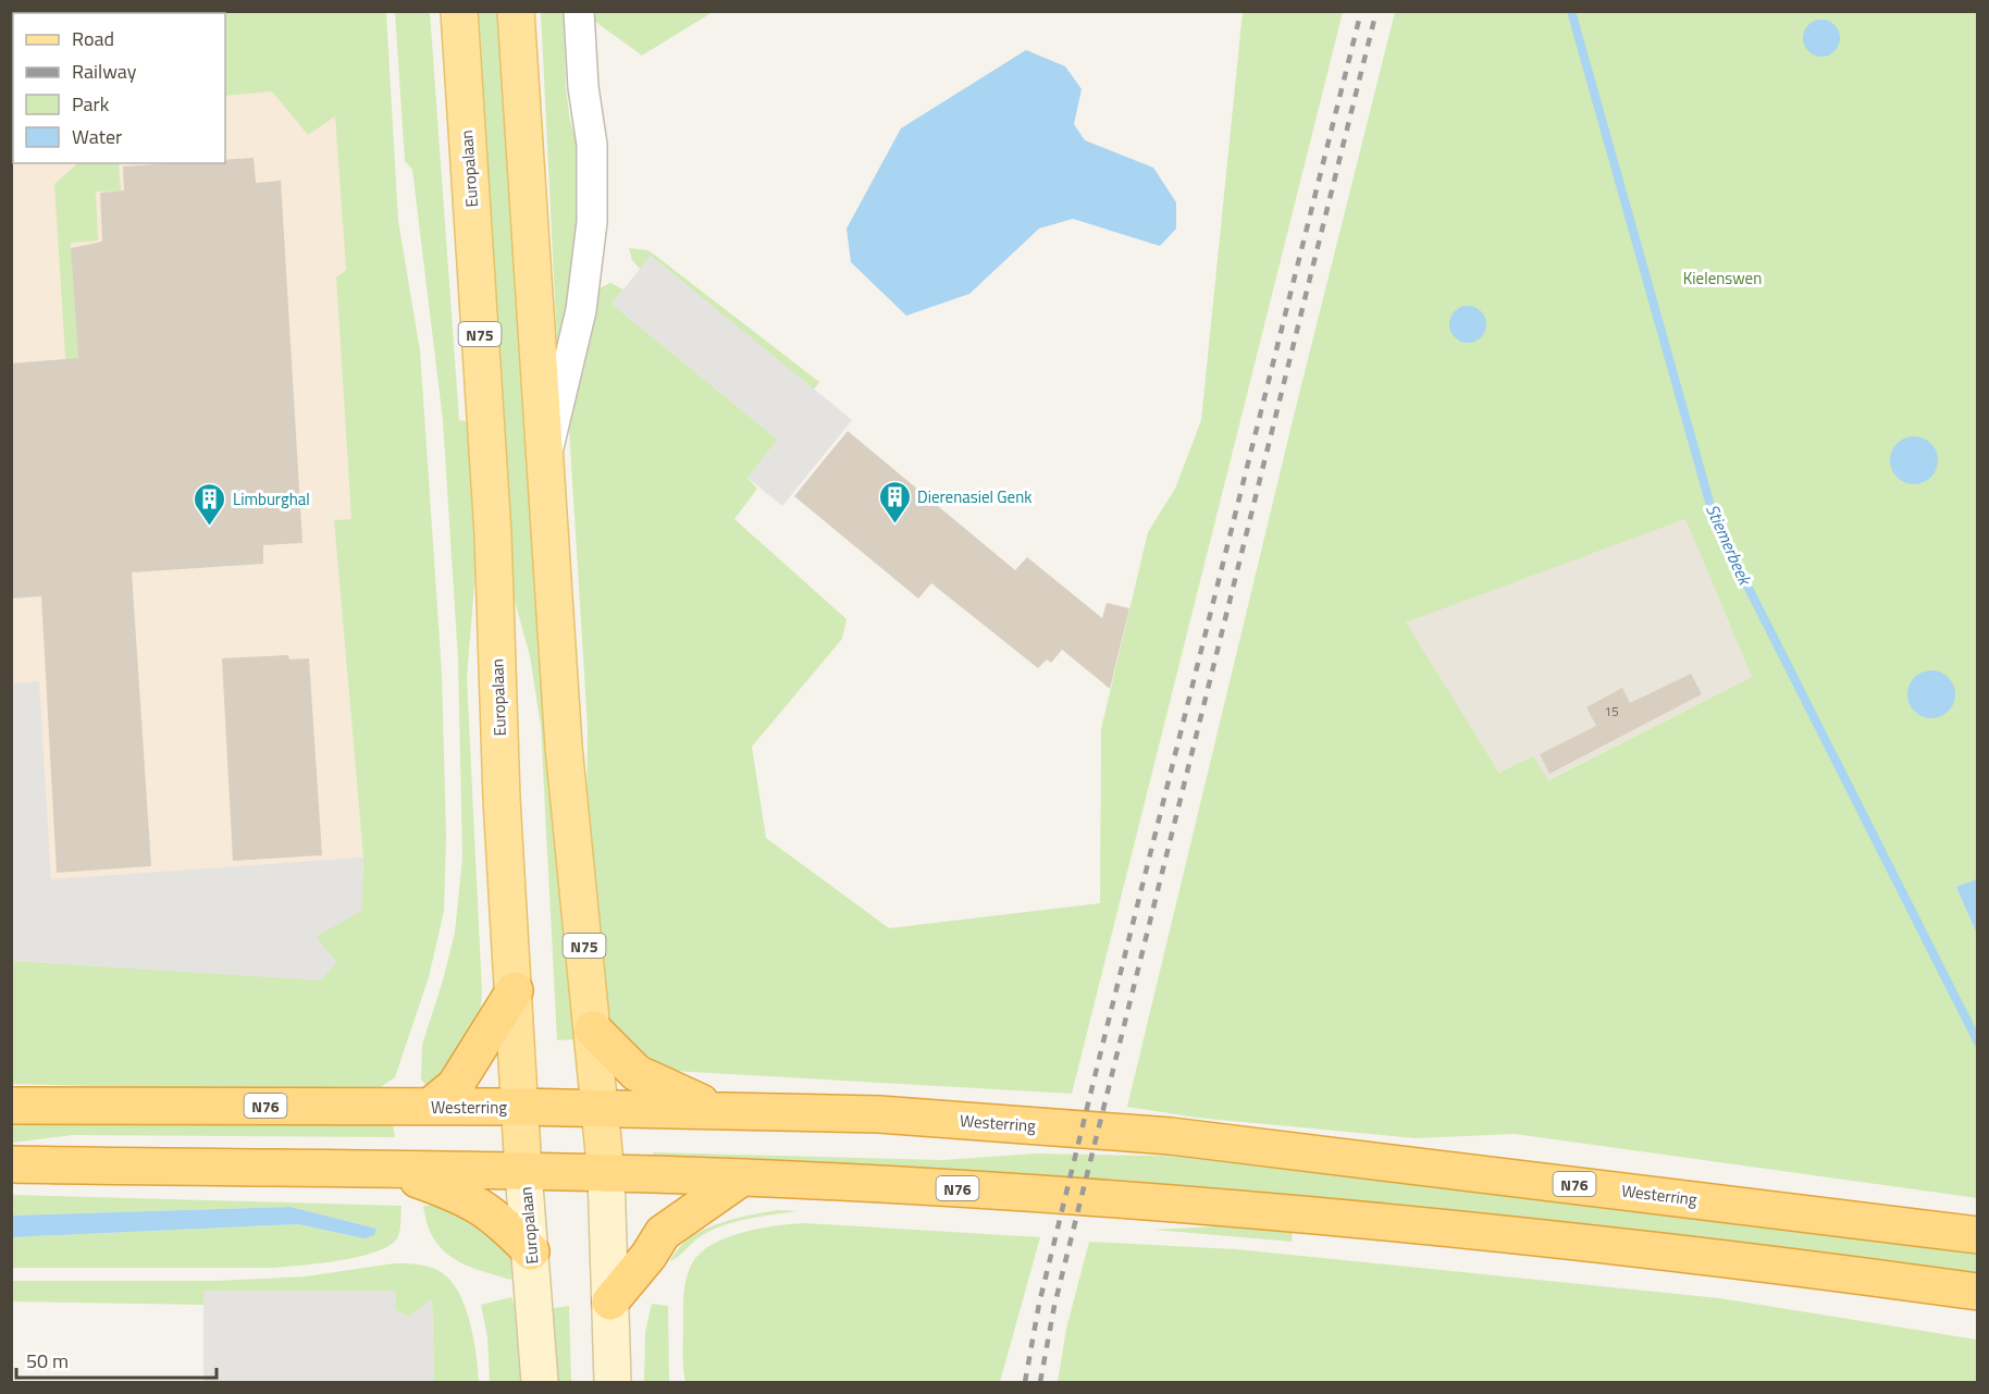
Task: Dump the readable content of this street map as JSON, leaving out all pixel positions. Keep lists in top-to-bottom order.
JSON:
{
  "streets": {
    "highway": ["N76", "Westerring"],
    "main road": ["Europalaan", "N75"]
  },
  "crossings": [
    ["Europalaan", "N76"],
    ["Europalaan", "Westerring"],
    ["N75", "N76"],
    ["N75", "Westerring"]
  ],
  "water": ["Stiemerbeek"],
  "parks": ["Kielenswen"],
  "places": {
    "building": ["Dierenasiel Genk", "Limburghal"]
  },
  "house_numbers": ["15"],
  "legend": [
    "Road",
    "Railway",
    "Park",
    "Water"
  ],
  "scale_bar": "50 m"
}
